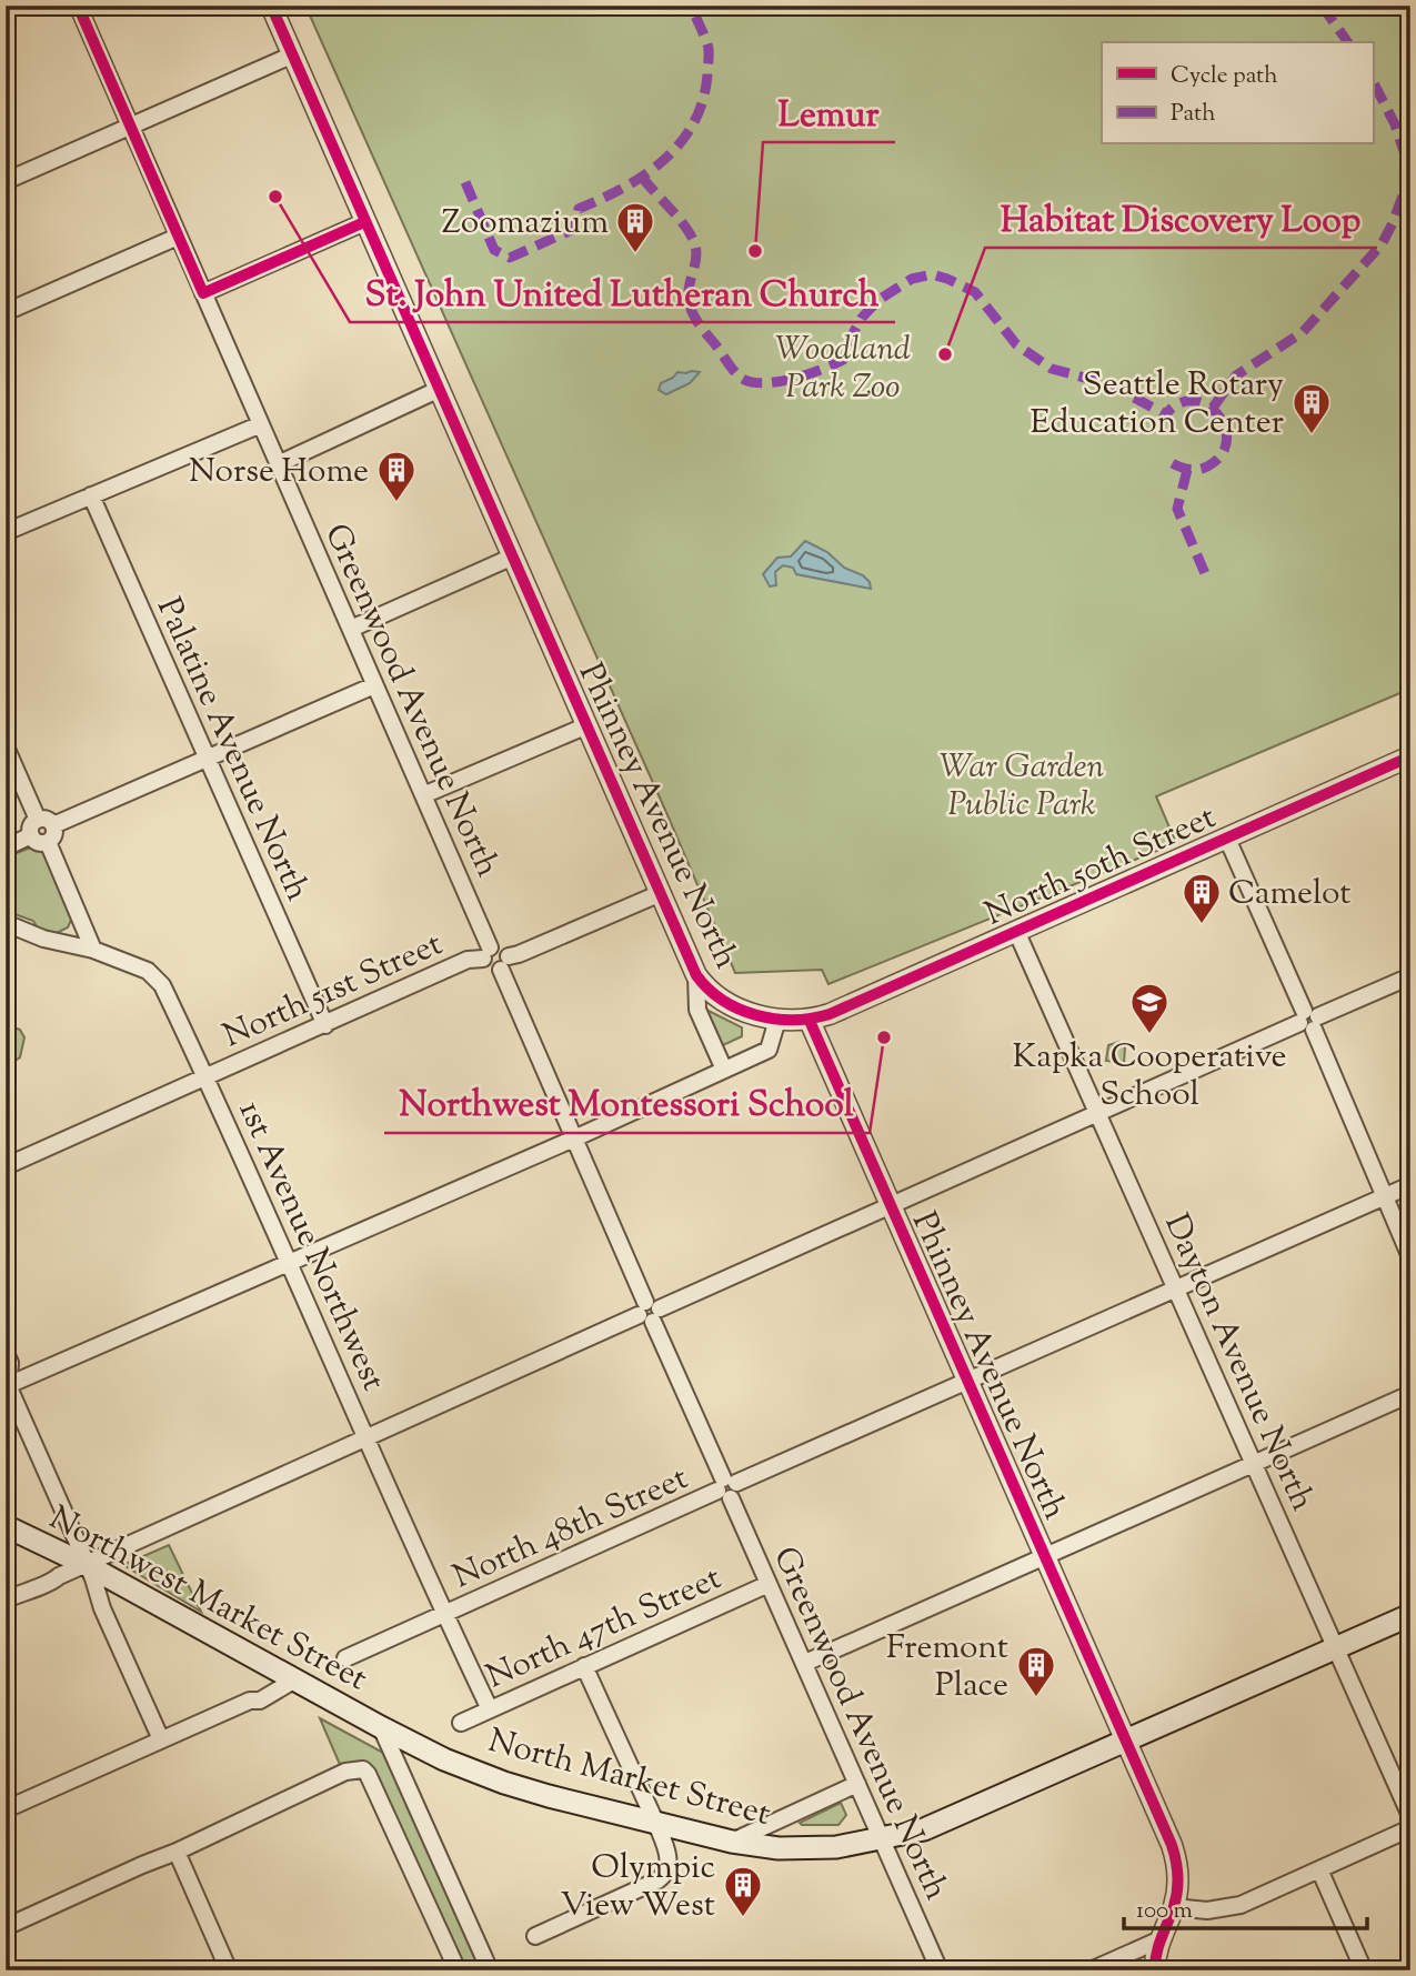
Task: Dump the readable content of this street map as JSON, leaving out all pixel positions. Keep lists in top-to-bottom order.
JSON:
{
  "streets": {
    "main road": ["Northwest Market Street", "North Market Street"],
    "street": [
      "Greenwood Avenue North",
      "Palatine Avenue North",
      "Phinney Avenue North",
      "North 50th Street",
      "North 51st Street",
      "1st Avenue Northwest",
      "Dayton Avenue North",
      "North 48th Street",
      "North 47th Street"
    ]
  },
  "crossings": [
    ["Greenwood Avenue North", "North 51st Street"],
    ["Greenwood Avenue North", "North 48th Street"],
    ["Greenwood Avenue North", "North 47th Street"],
    ["Greenwood Avenue North", "North Market Street"],
    ["Palatine Avenue North", "North 51st Street"],
    ["Phinney Avenue North", "North 50th Street"],
    ["Phinney Avenue North", "North 48th Street"],
    ["Phinney Avenue North", "North Market Street"],
    ["North 50th Street", "Dayton Avenue North"],
    ["North 51st Street", "1st Avenue Northwest"],
    ["1st Avenue Northwest", "North 48th Street"],
    ["1st Avenue Northwest", "North 47th Street"],
    ["Dayton Avenue North", "North 48th Street"],
    ["Dayton Avenue North", "North Market Street"],
    ["Northwest Market Street", "North Market Street"]
  ],
  "parks": ["Woodland Park Zoo", "War Garden Public Park"],
  "places": {
    "other": [
      "St. John United Lutheran Church",
      "Lemur",
      "Habitat Discovery Loop",
      "Northwest Montessori School"
    ],
    "building": [
      "Zoomazium",
      "Seattle Rotary Education Center",
      "Norse Home",
      "Camelot",
      "Fremont Place",
      "Olympic View West"
    ],
    "school or university": ["Kapka Cooperative School"]
  },
  "legend": ["Cycle path", "Path"],
  "scale_bar": "100 m"
}
